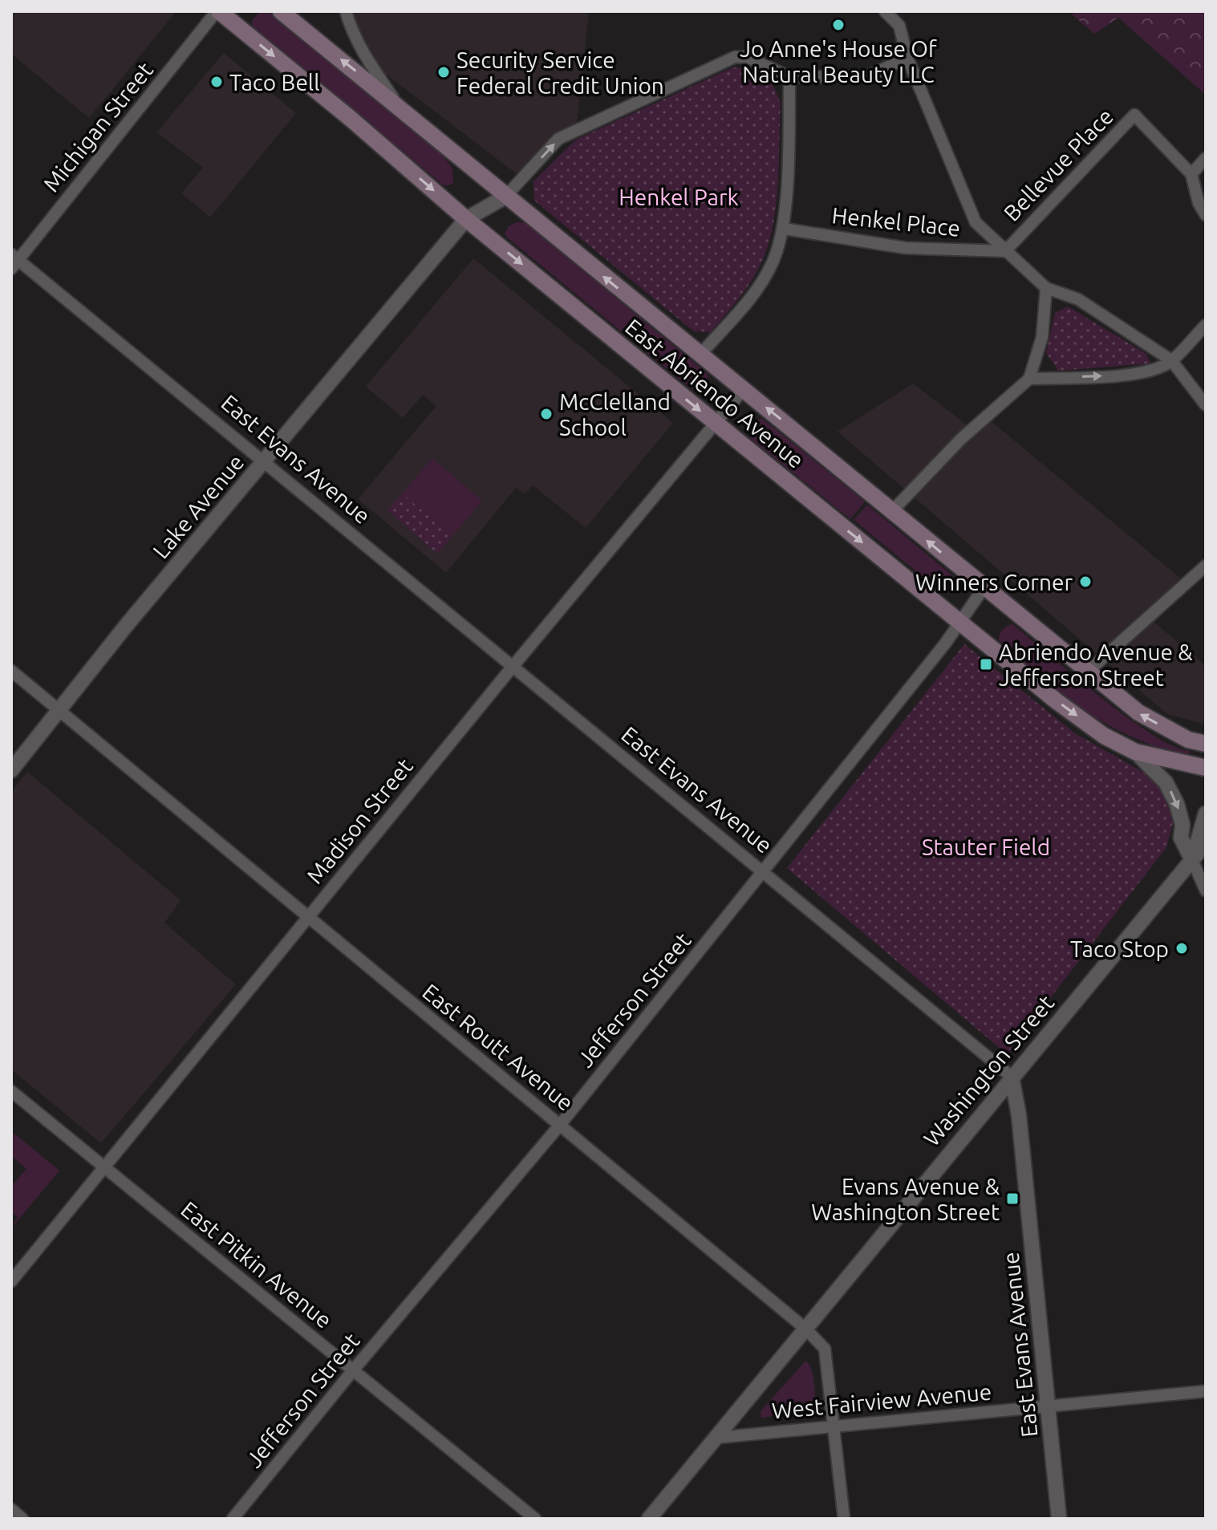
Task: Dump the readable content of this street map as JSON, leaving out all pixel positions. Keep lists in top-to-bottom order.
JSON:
{
  "streets": {
    "main road": ["East Abriendo Avenue"],
    "street": [
      "Michigan Street",
      "Bellevue Place",
      "Henkel Place",
      "East Evans Avenue",
      "Lake Avenue",
      "Madison Street",
      "Jefferson Street",
      "East Routt Avenue",
      "Washington Street",
      "East Pitkin Avenue",
      "West Fairview Avenue"
    ]
  },
  "crossings": [
    ["Michigan Street", "East Abriendo Avenue"],
    ["Michigan Street", "East Evans Avenue"],
    ["Bellevue Place", "Henkel Place"],
    ["East Abriendo Avenue", "Lake Avenue"],
    ["East Abriendo Avenue", "Madison Street"],
    ["East Abriendo Avenue", "Jefferson Street"],
    ["East Evans Avenue", "Lake Avenue"],
    ["East Evans Avenue", "Madison Street"],
    ["East Evans Avenue", "Jefferson Street"],
    ["East Evans Avenue", "Washington Street"],
    ["East Evans Avenue", "West Fairview Avenue"],
    ["Lake Avenue", "East Routt Avenue"],
    ["Madison Street", "East Routt Avenue"],
    ["Madison Street", "East Pitkin Avenue"],
    ["Jefferson Street", "East Routt Avenue"],
    ["Jefferson Street", "East Pitkin Avenue"],
    ["East Routt Avenue", "Washington Street"],
    ["East Routt Avenue", "West Fairview Avenue"],
    ["Washington Street", "West Fairview Avenue"]
  ],
  "parks": ["Henkel Park", "Stauter Field"],
  "places": {
    "other": [
      "Jo Anne's House Of Natural Beauty LLC",
      "Security Service Federal Credit Union",
      "Taco Bell",
      "McClelland School",
      "Winners Corner",
      "Taco Stop"
    ],
    "transit": ["Abriendo Avenue & Jefferson Street", "Evans Avenue & Washington Street"]
  }
}
